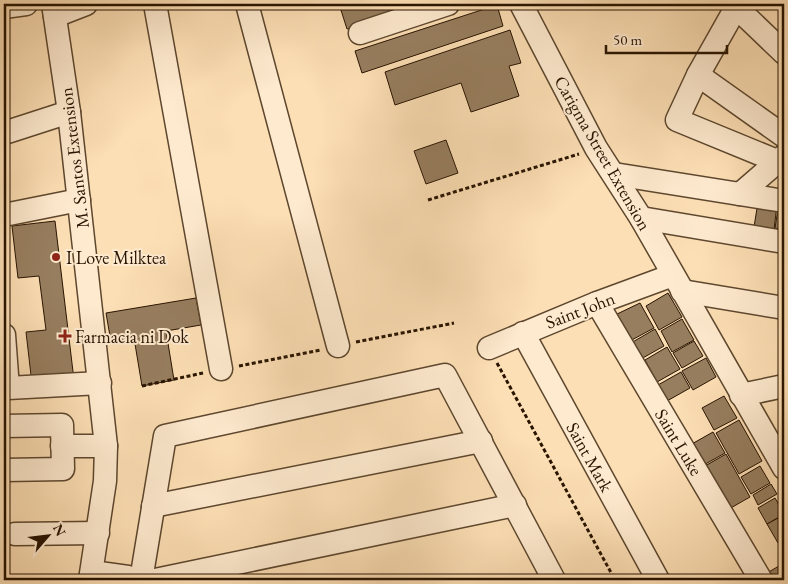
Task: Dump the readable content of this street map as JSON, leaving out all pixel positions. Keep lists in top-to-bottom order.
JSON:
{
  "streets": {
    "street": [
      "Carigma Street Extension",
      "M. Santos Extension",
      "Saint John",
      "Saint Luke",
      "Saint Mark"
    ]
  },
  "crossings": [
    ["Carigma Street Extension", "Saint John"],
    ["Saint John", "Saint Luke"],
    ["Saint John", "Saint Mark"]
  ],
  "places": {
    "other": ["I Love Milktea"],
    "health": ["Farmacia ni Dok"]
  },
  "scale_bar": "50 m",
  "north": "top right"
}
